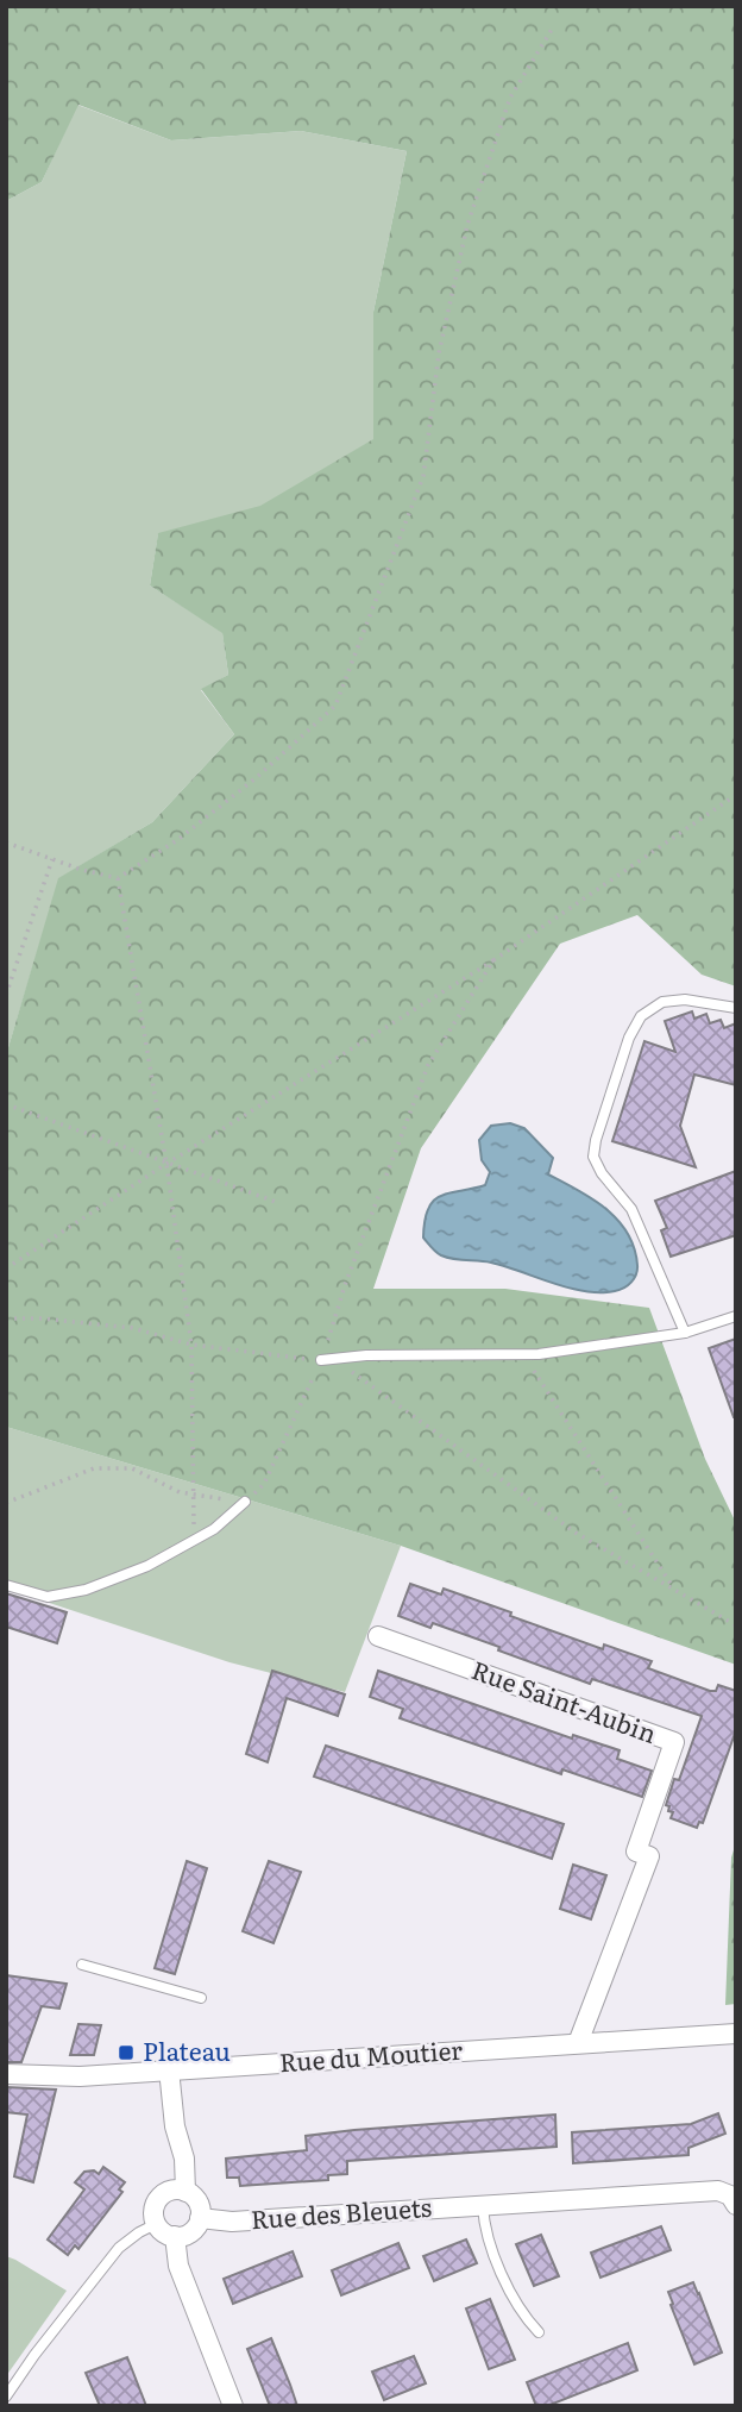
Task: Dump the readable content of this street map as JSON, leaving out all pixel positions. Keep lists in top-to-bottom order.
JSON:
{
  "streets": {
    "street": ["Rue Saint-Aubin", "Rue du Moutier", "Rue des Bleuets"]
  },
  "crossings": [
    ["Rue Saint-Aubin", "Rue du Moutier"]
  ],
  "places": {
    "transit": ["Plateau"]
  }
}
